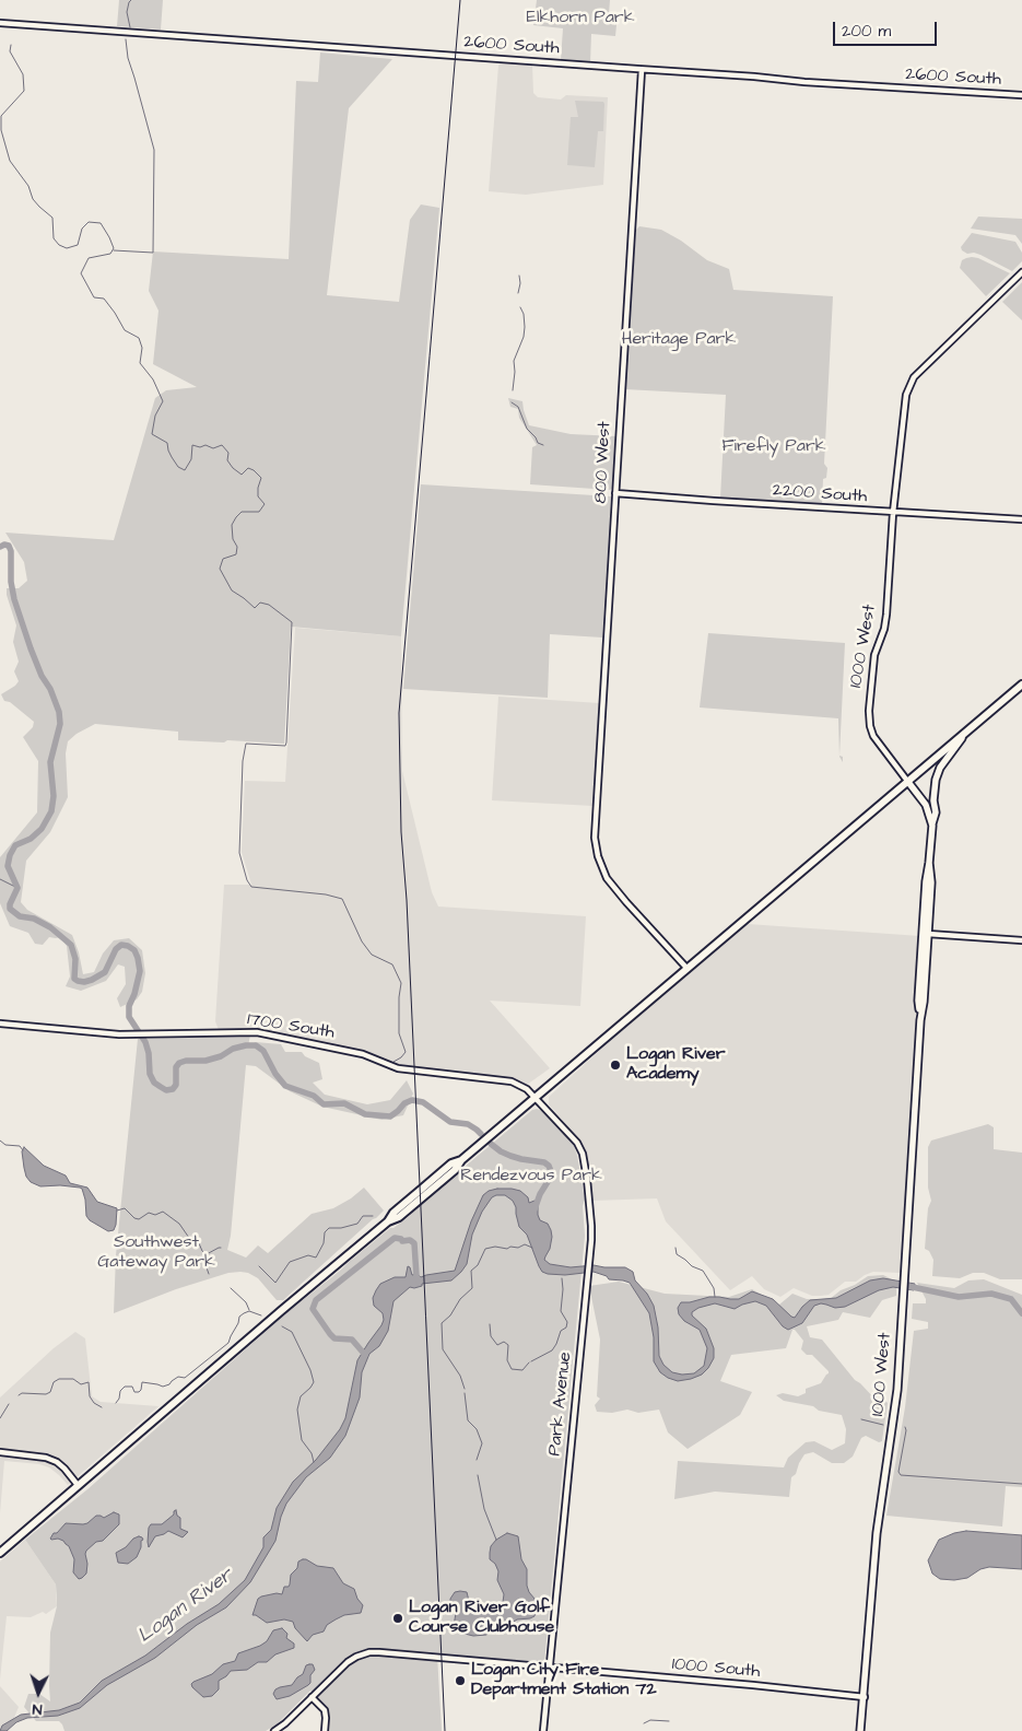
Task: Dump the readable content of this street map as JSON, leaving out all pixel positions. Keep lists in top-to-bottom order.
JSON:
{
  "streets": {
    "main road": ["1000 West"],
    "street": [
      "2600 South",
      "800 West",
      "2200 South",
      "1700 South",
      "Park Avenue",
      "1000 South"
    ]
  },
  "crossings": [
    ["2600 South", "800 West"],
    ["800 West", "2200 South"],
    ["2200 South", "1000 West"],
    ["1000 West", "1000 South"],
    ["1700 South", "Park Avenue"],
    ["Park Avenue", "1000 South"]
  ],
  "water": ["Logan River"],
  "parks": [
    "Elkhorn Park",
    "Heritage Park",
    "Firefly Park",
    "Rendezvous Park",
    "Southwest Gateway Park"
  ],
  "places": ["Logan River Academy", "Logan River Golf Course Clubhouse", "Logan City Fire Department Station 72"],
  "scale_bar": "200 m",
  "north": "bottom"
}
